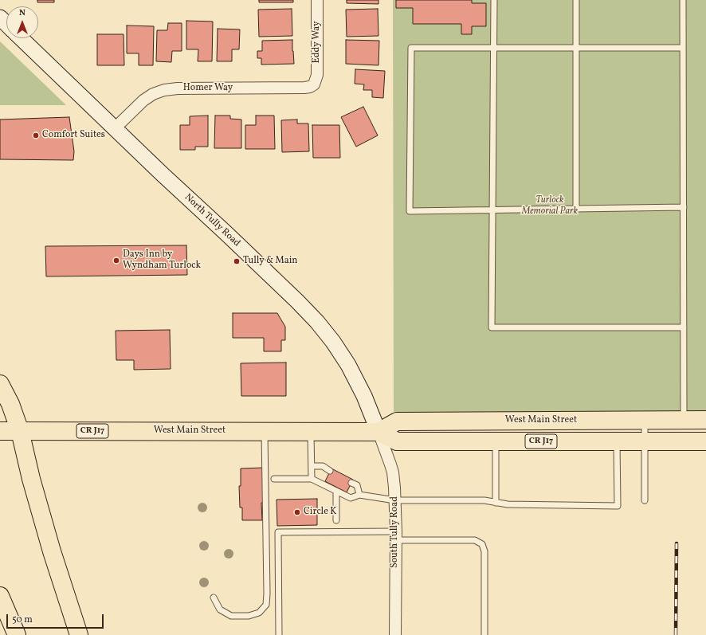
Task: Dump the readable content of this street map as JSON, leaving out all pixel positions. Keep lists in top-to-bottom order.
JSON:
{
  "streets": {
    "main road": ["West Main Street", "CR J17"],
    "street": [
      "Eddy Way",
      "Homer Way",
      "North Tully Road",
      "South Tully Road"
    ]
  },
  "crossings": [
    ["Eddy Way", "Homer Way"],
    ["Homer Way", "North Tully Road"],
    ["North Tully Road", "West Main Street"],
    ["North Tully Road", "South Tully Road"],
    ["West Main Street", "South Tully Road"]
  ],
  "parks": ["Turlock Memorial Park"],
  "places": [
    "Comfort Suites",
    "Days Inn by Wyndham Turlock",
    "Tully & Main",
    "Circle K"
  ],
  "scale_bar": "50 m",
  "north": "top"
}
